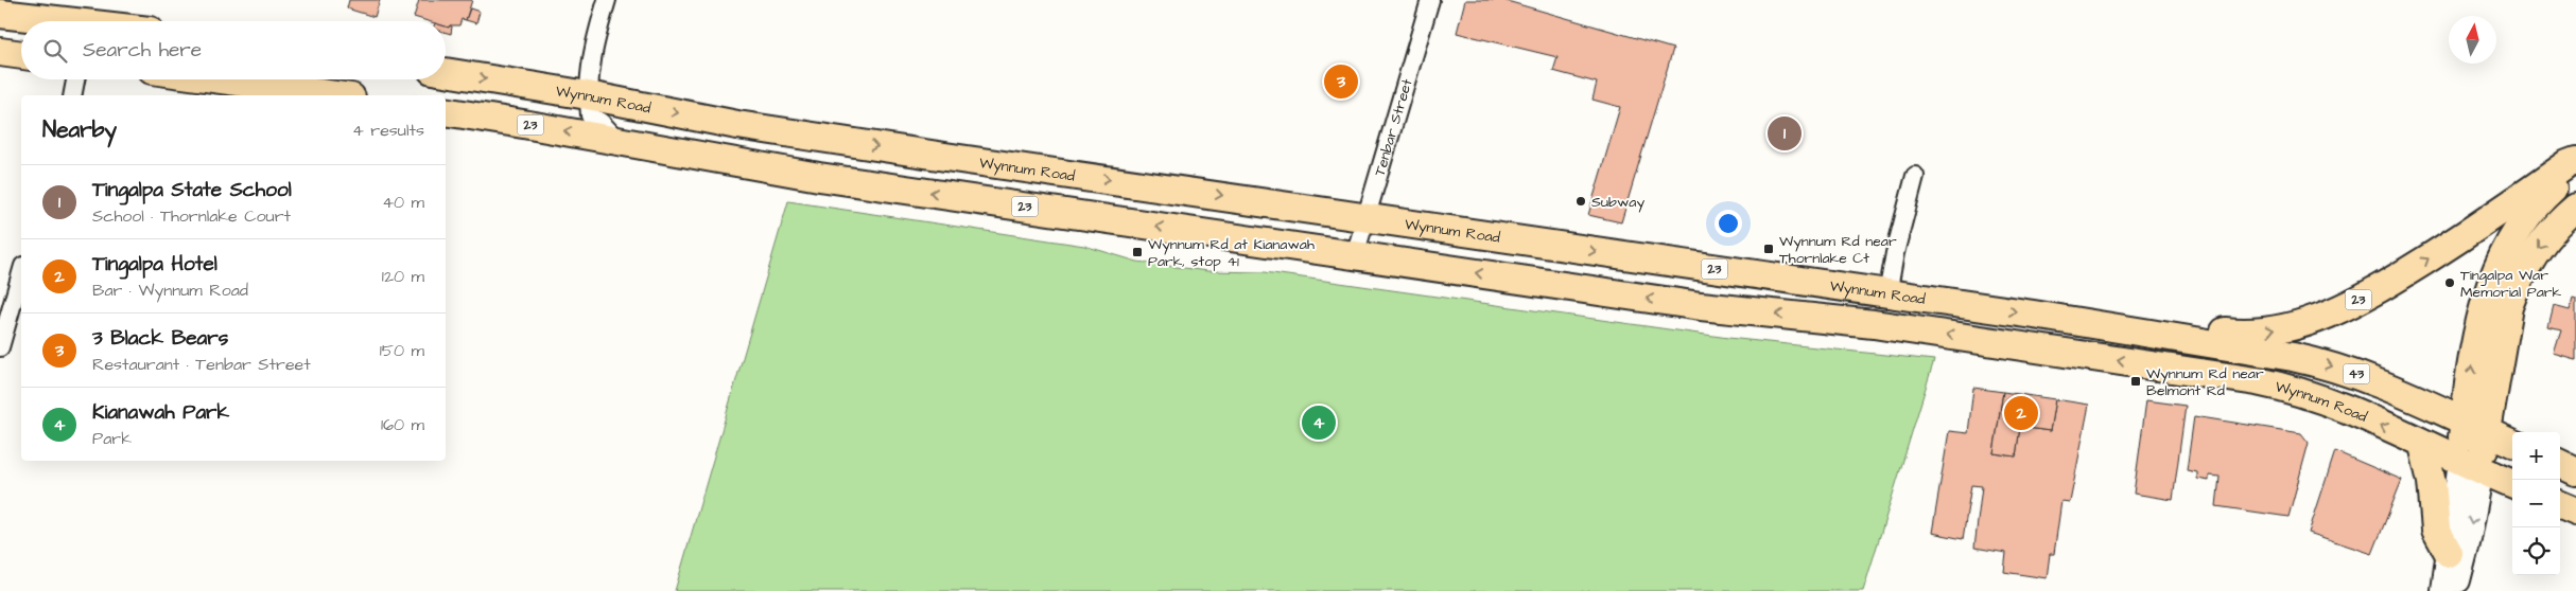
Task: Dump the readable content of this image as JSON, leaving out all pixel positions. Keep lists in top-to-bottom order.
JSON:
{
  "streets": {
    "main road": ["Wynnum Road", "23", "43"],
    "street": ["Tenbar Street"]
  },
  "crossings": [
    ["Wynnum Road", "23"],
    ["Wynnum Road", "Tenbar Street"],
    ["Wynnum Road", "43"]
  ],
  "places": {
    "other": ["Subway", "Tingalpa War Memorial Park"],
    "transit": ["Wynnum Rd near Thornlake Ct", "Wynnum Rd at Kianawah Park, stop 41", "Wynnum Rd near Belmont Rd"]
  },
  "north": "top",
  "page": {
    "search": "Search here",
    "pins": [
      "3",
      "1",
      "2",
      "4"
    ],
    "heading": ["Nearby", "4 results"],
    "list": [
      {
        "mark": "1",
        "name": "Tingalpa State School",
        "note": "School · Thornlake Court",
        "value": "40 m"
      },
      {
        "mark": "2",
        "name": "Tingalpa Hotel",
        "note": "Bar · Wynnum Road",
        "value": "120 m"
      },
      {
        "mark": "3",
        "name": "3 Black Bears",
        "note": "Restaurant · Tenbar Street",
        "value": "150 m"
      },
      {
        "mark": "4",
        "name": "Kianawah Park",
        "note": "Park",
        "value": "160 m"
      }
    ],
    "map_buttons": ["+", "−"]
  }
}
